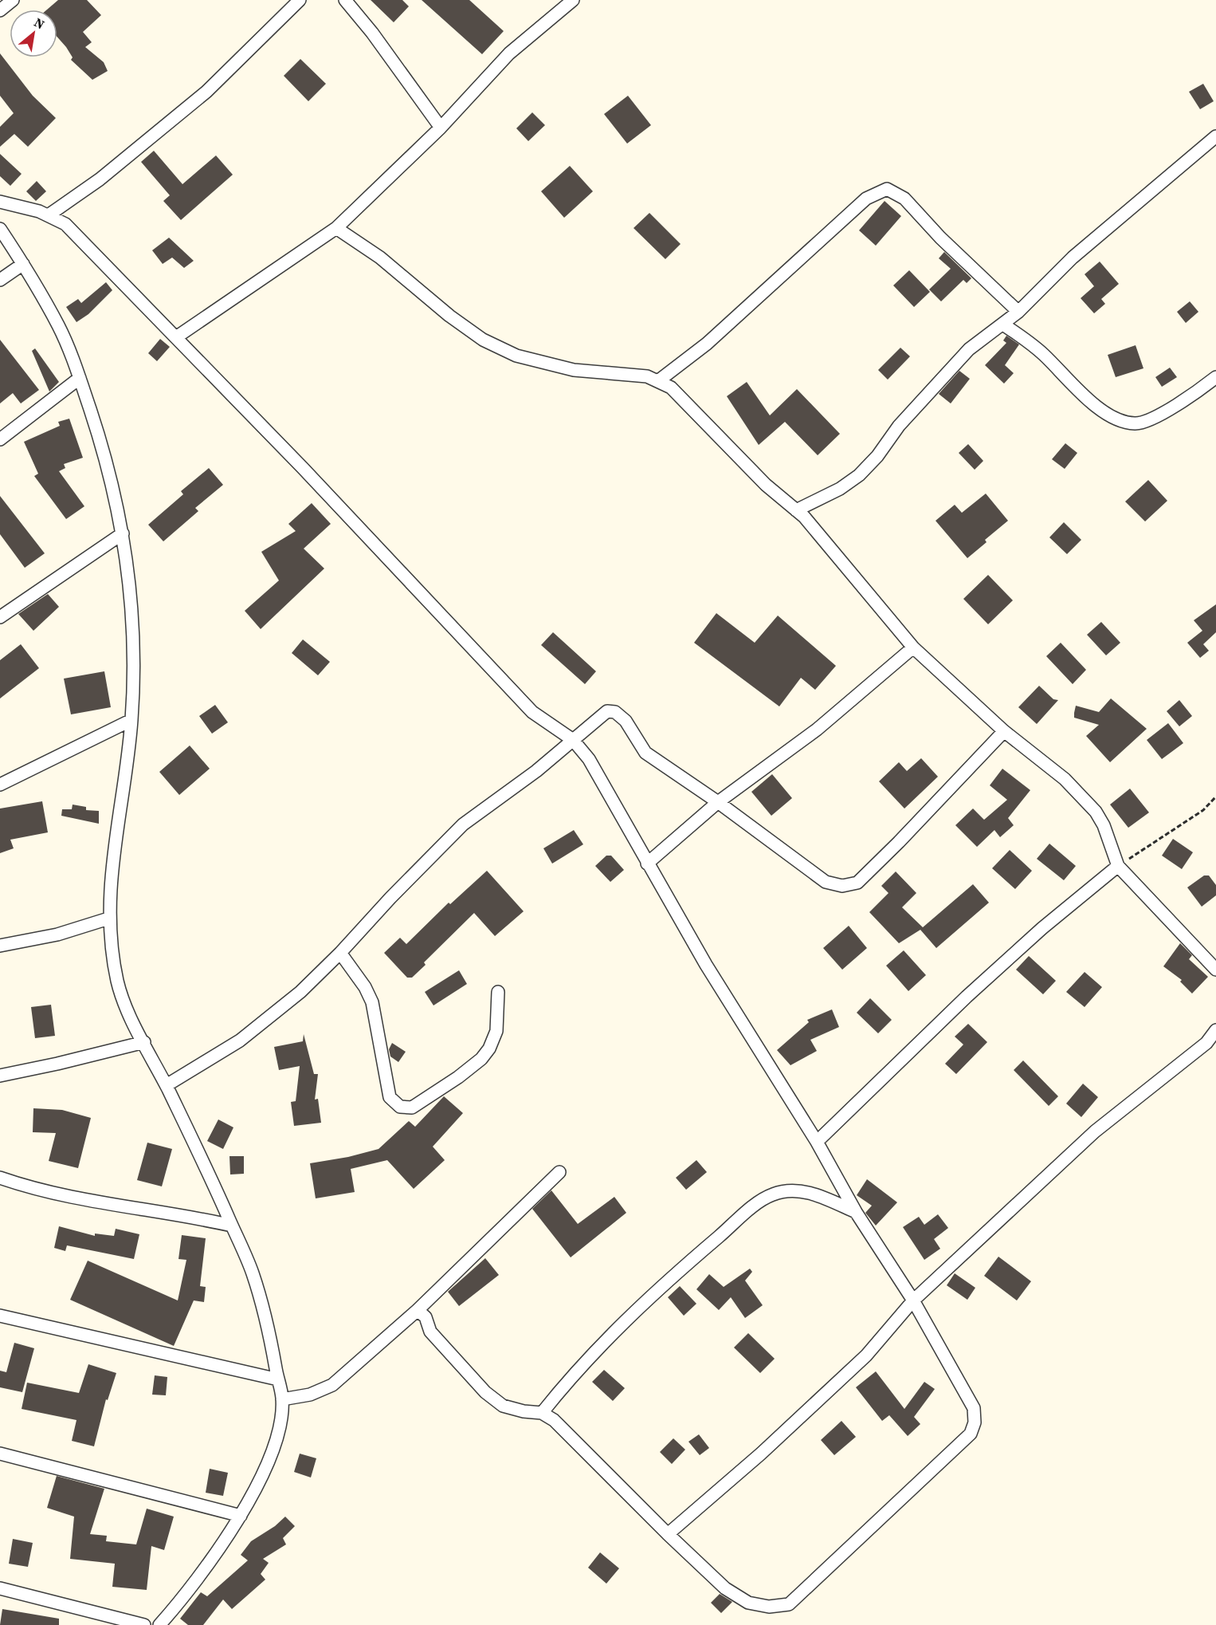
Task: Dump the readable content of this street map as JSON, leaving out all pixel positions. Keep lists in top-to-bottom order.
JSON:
{
  "north": "top right"
}
